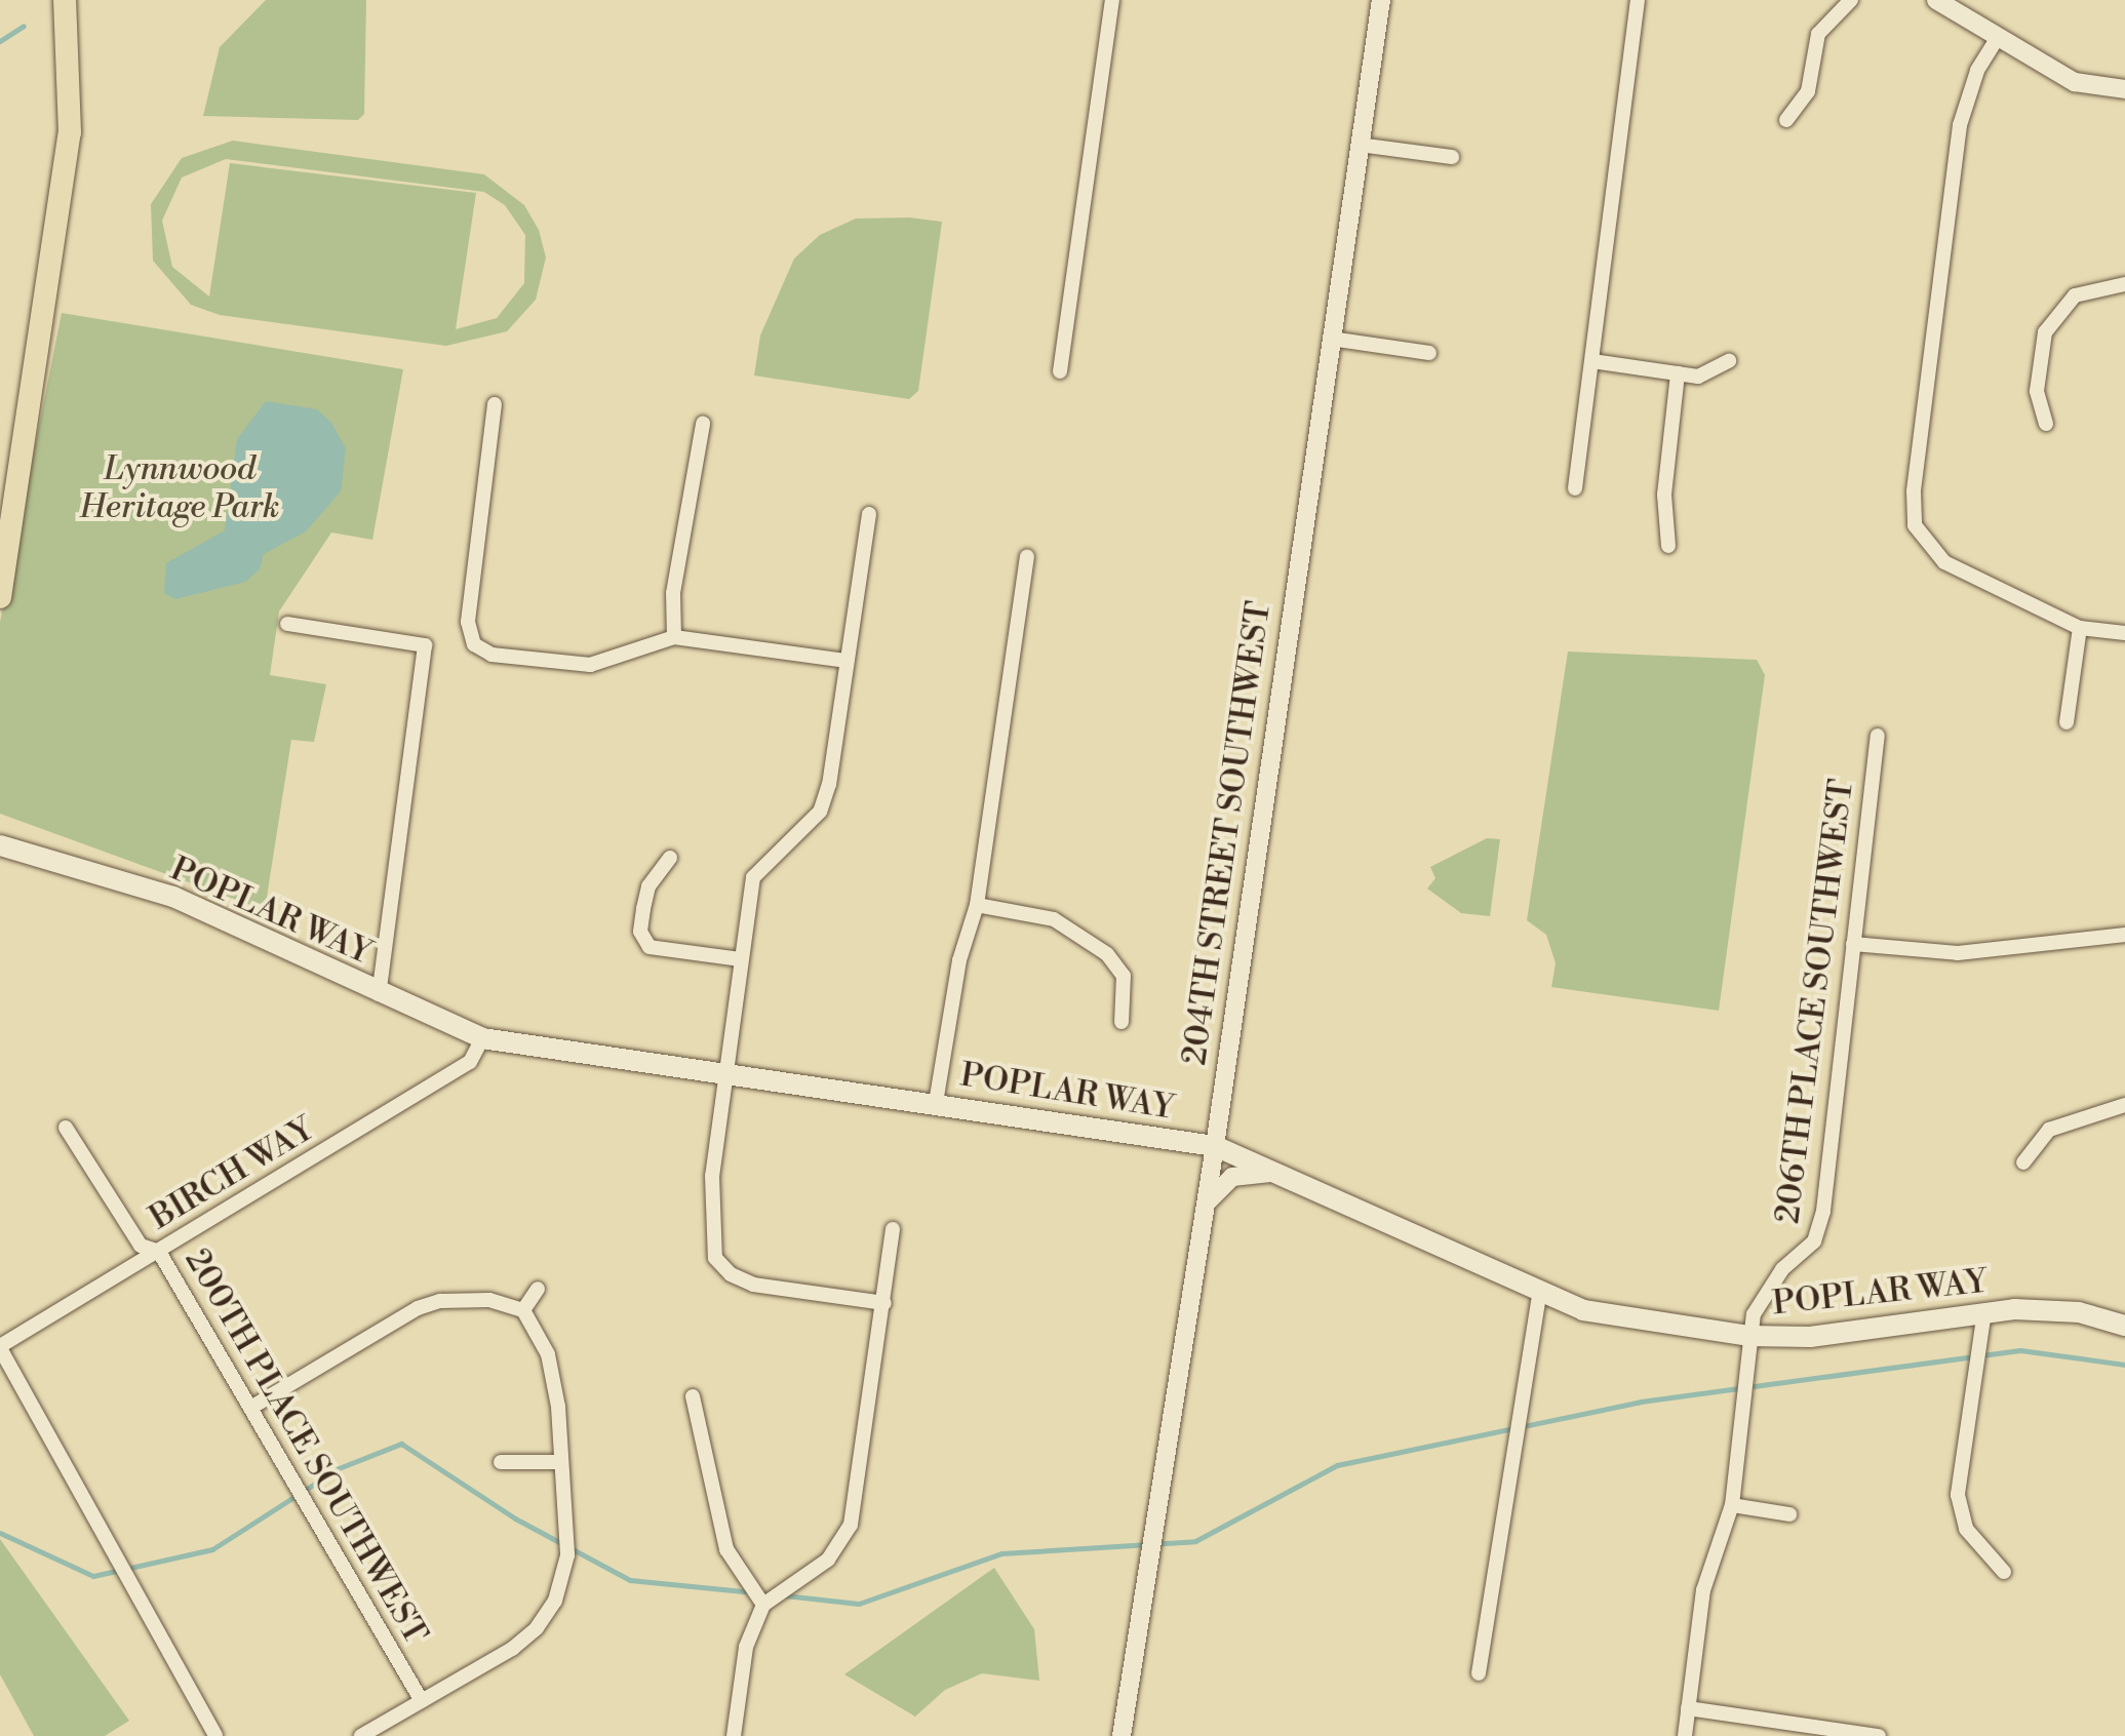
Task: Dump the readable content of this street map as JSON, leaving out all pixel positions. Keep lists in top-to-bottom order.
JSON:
{
  "streets": {
    "main road": ["POPLAR WAY"],
    "street": [
      "204TH STREET SOUTHWEST",
      "206TH PLACE SOUTHWEST",
      "BIRCH WAY",
      "200TH PLACE SOUTHWEST"
    ]
  },
  "crossings": [
    ["204TH STREET SOUTHWEST", "POPLAR WAY"],
    ["POPLAR WAY", "206TH PLACE SOUTHWEST"],
    ["POPLAR WAY", "BIRCH WAY"],
    ["BIRCH WAY", "200TH PLACE SOUTHWEST"]
  ],
  "parks": ["Lynnwood Heritage Park"]
}
